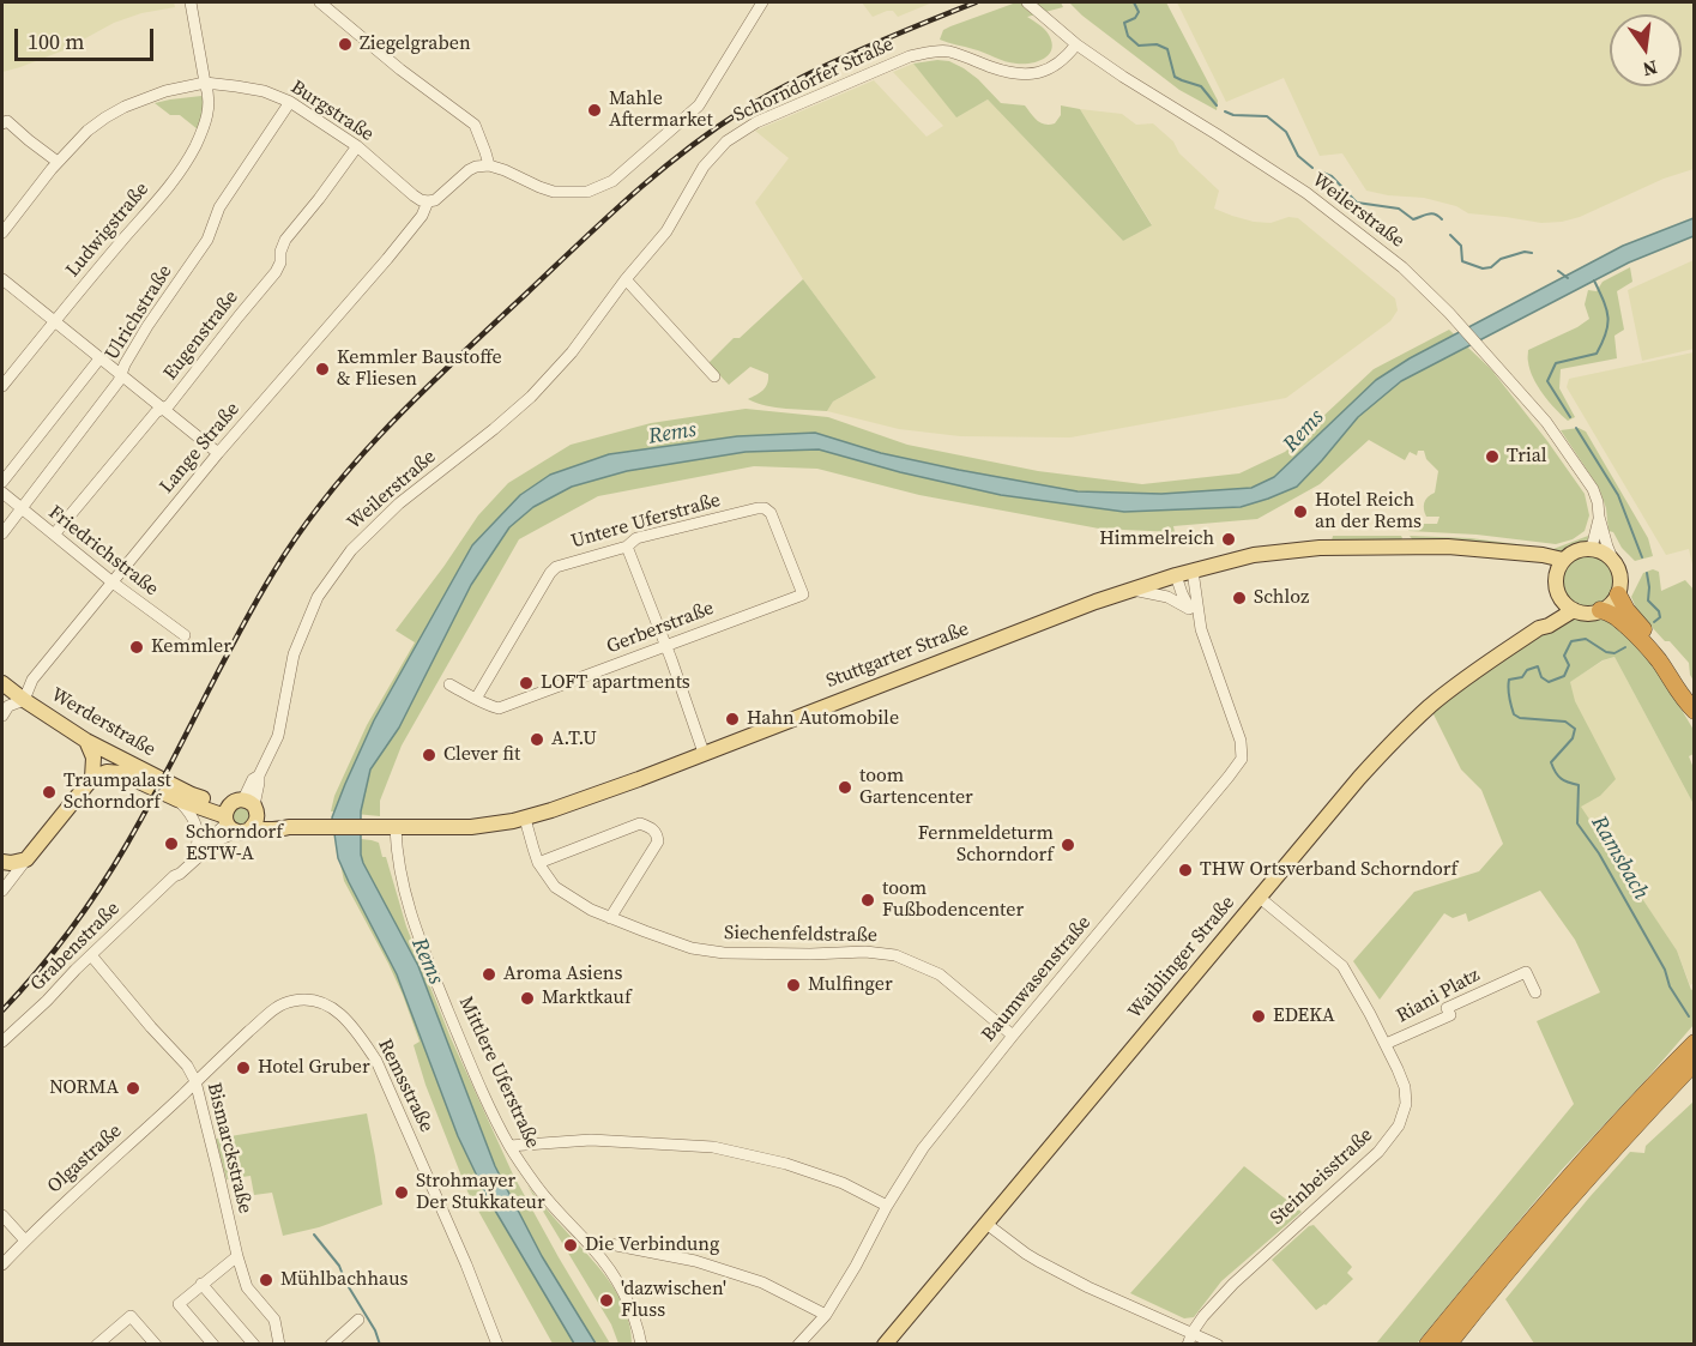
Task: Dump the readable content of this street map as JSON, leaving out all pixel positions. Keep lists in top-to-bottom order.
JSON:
{
  "streets": {
    "main road": ["Stuttgarter Straße", "Werderstraße", "Waiblinger Straße"],
    "street": [
      "Schorndorfer Straße",
      "Burgstraße",
      "Weilerstraße",
      "Ludwigstraße",
      "Ulrichstraße",
      "Eugenstraße",
      "Lange Straße",
      "Untere Uferstraße",
      "Friedrichstraße",
      "Gerberstraße",
      "Siechenfeldstraße",
      "Grabenstraße",
      "Baumwasenstraße",
      "Riani Platz",
      "Mittlere Uferstraße",
      "Remsstraße",
      "Bismarckstraße",
      "Olgastraße",
      "Steinbeisstraße"
    ]
  },
  "crossings": [
    ["Schorndorfer Straße", "Weilerstraße"],
    ["Burgstraße", "Ludwigstraße"],
    ["Burgstraße", "Ulrichstraße"],
    ["Burgstraße", "Eugenstraße"],
    ["Burgstraße", "Lange Straße"],
    ["Weilerstraße", "Stuttgarter Straße"],
    ["Weilerstraße", "Werderstraße"],
    ["Weilerstraße", "Grabenstraße"],
    ["Weilerstraße", "Waiblinger Straße"],
    ["Ulrichstraße", "Friedrichstraße"],
    ["Eugenstraße", "Friedrichstraße"],
    ["Lange Straße", "Friedrichstraße"],
    ["Lange Straße", "Werderstraße"],
    ["Untere Uferstraße", "Gerberstraße"],
    ["Stuttgarter Straße", "Werderstraße"],
    ["Stuttgarter Straße", "Siechenfeldstraße"],
    ["Stuttgarter Straße", "Grabenstraße"],
    ["Stuttgarter Straße", "Waiblinger Straße"],
    ["Stuttgarter Straße", "Baumwasenstraße"],
    ["Stuttgarter Straße", "Mittlere Uferstraße"],
    ["Werderstraße", "Grabenstraße"],
    ["Siechenfeldstraße", "Baumwasenstraße"],
    ["Grabenstraße", "Bismarckstraße"],
    ["Waiblinger Straße", "Steinbeisstraße"],
    ["Riani Platz", "Steinbeisstraße"],
    ["Remsstraße", "Bismarckstraße"],
    ["Remsstraße", "Olgastraße"],
    ["Bismarckstraße", "Olgastraße"]
  ],
  "water": ["Rems", "Ramsbach"],
  "places": [
    "Ziegelgraben",
    "Mahle Aftermarket",
    "Kemmler Baustoffe & Fliesen",
    "Trial",
    "Hotel Reich an der Rems",
    "Himmelreich",
    "Schloz",
    "Kemmler",
    "LOFT apartments",
    "Hahn Automobile",
    "A.T.U",
    "Clever fit",
    "toom Gartencenter",
    "Traumpalast Schorndorf",
    "Schorndorf ESTW-A",
    "Fernmeldeturm Schorndorf",
    "THW Ortsverband Schorndorf",
    "toom Fußbodencenter",
    "Aroma Asiens",
    "Mulfinger",
    "Marktkauf",
    "EDEKA",
    "Hotel Gruber",
    "NORMA",
    "Strohmayer Der Stukkateur",
    "Die Verbindung",
    "Mühlbachhaus",
    "'dazwischen' Fluss"
  ],
  "scale_bar": "100 m",
  "north": "bottom"
}
